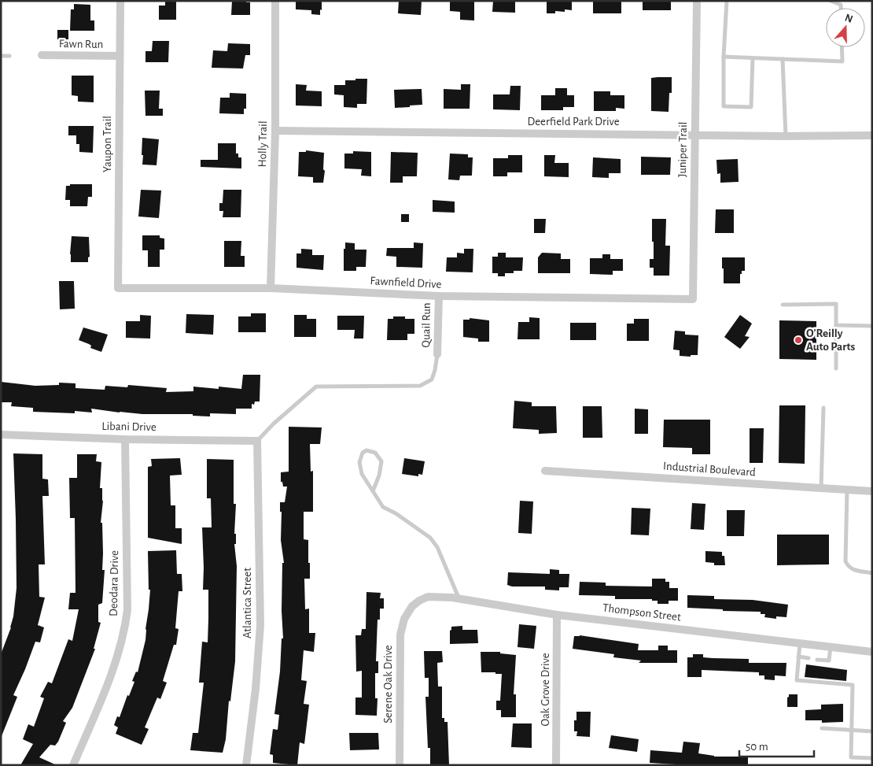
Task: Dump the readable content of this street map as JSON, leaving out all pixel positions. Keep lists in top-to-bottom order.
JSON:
{
  "streets": {
    "street": [
      "Fawn Run",
      "Deerfield Park Drive",
      "Yaupon Trail",
      "Holly Trail",
      "Juniper Trail",
      "Fawnfield Drive",
      "Quail Run",
      "Libani Drive",
      "Industrial Boulevard",
      "Deodara Drive",
      "Atlantica Street",
      "Thompson Street",
      "Serene Oak Drive",
      "Oak Grove Drive"
    ]
  },
  "crossings": [
    ["Fawn Run", "Yaupon Trail"],
    ["Deerfield Park Drive", "Holly Trail"],
    ["Deerfield Park Drive", "Juniper Trail"],
    ["Yaupon Trail", "Fawnfield Drive"],
    ["Holly Trail", "Fawnfield Drive"],
    ["Juniper Trail", "Fawnfield Drive"],
    ["Fawnfield Drive", "Quail Run"],
    ["Libani Drive", "Deodara Drive"],
    ["Libani Drive", "Atlantica Street"],
    ["Thompson Street", "Serene Oak Drive"],
    ["Thompson Street", "Oak Grove Drive"]
  ],
  "places": ["O'Reilly Auto Parts"],
  "scale_bar": "50 m",
  "north": "top"
}
